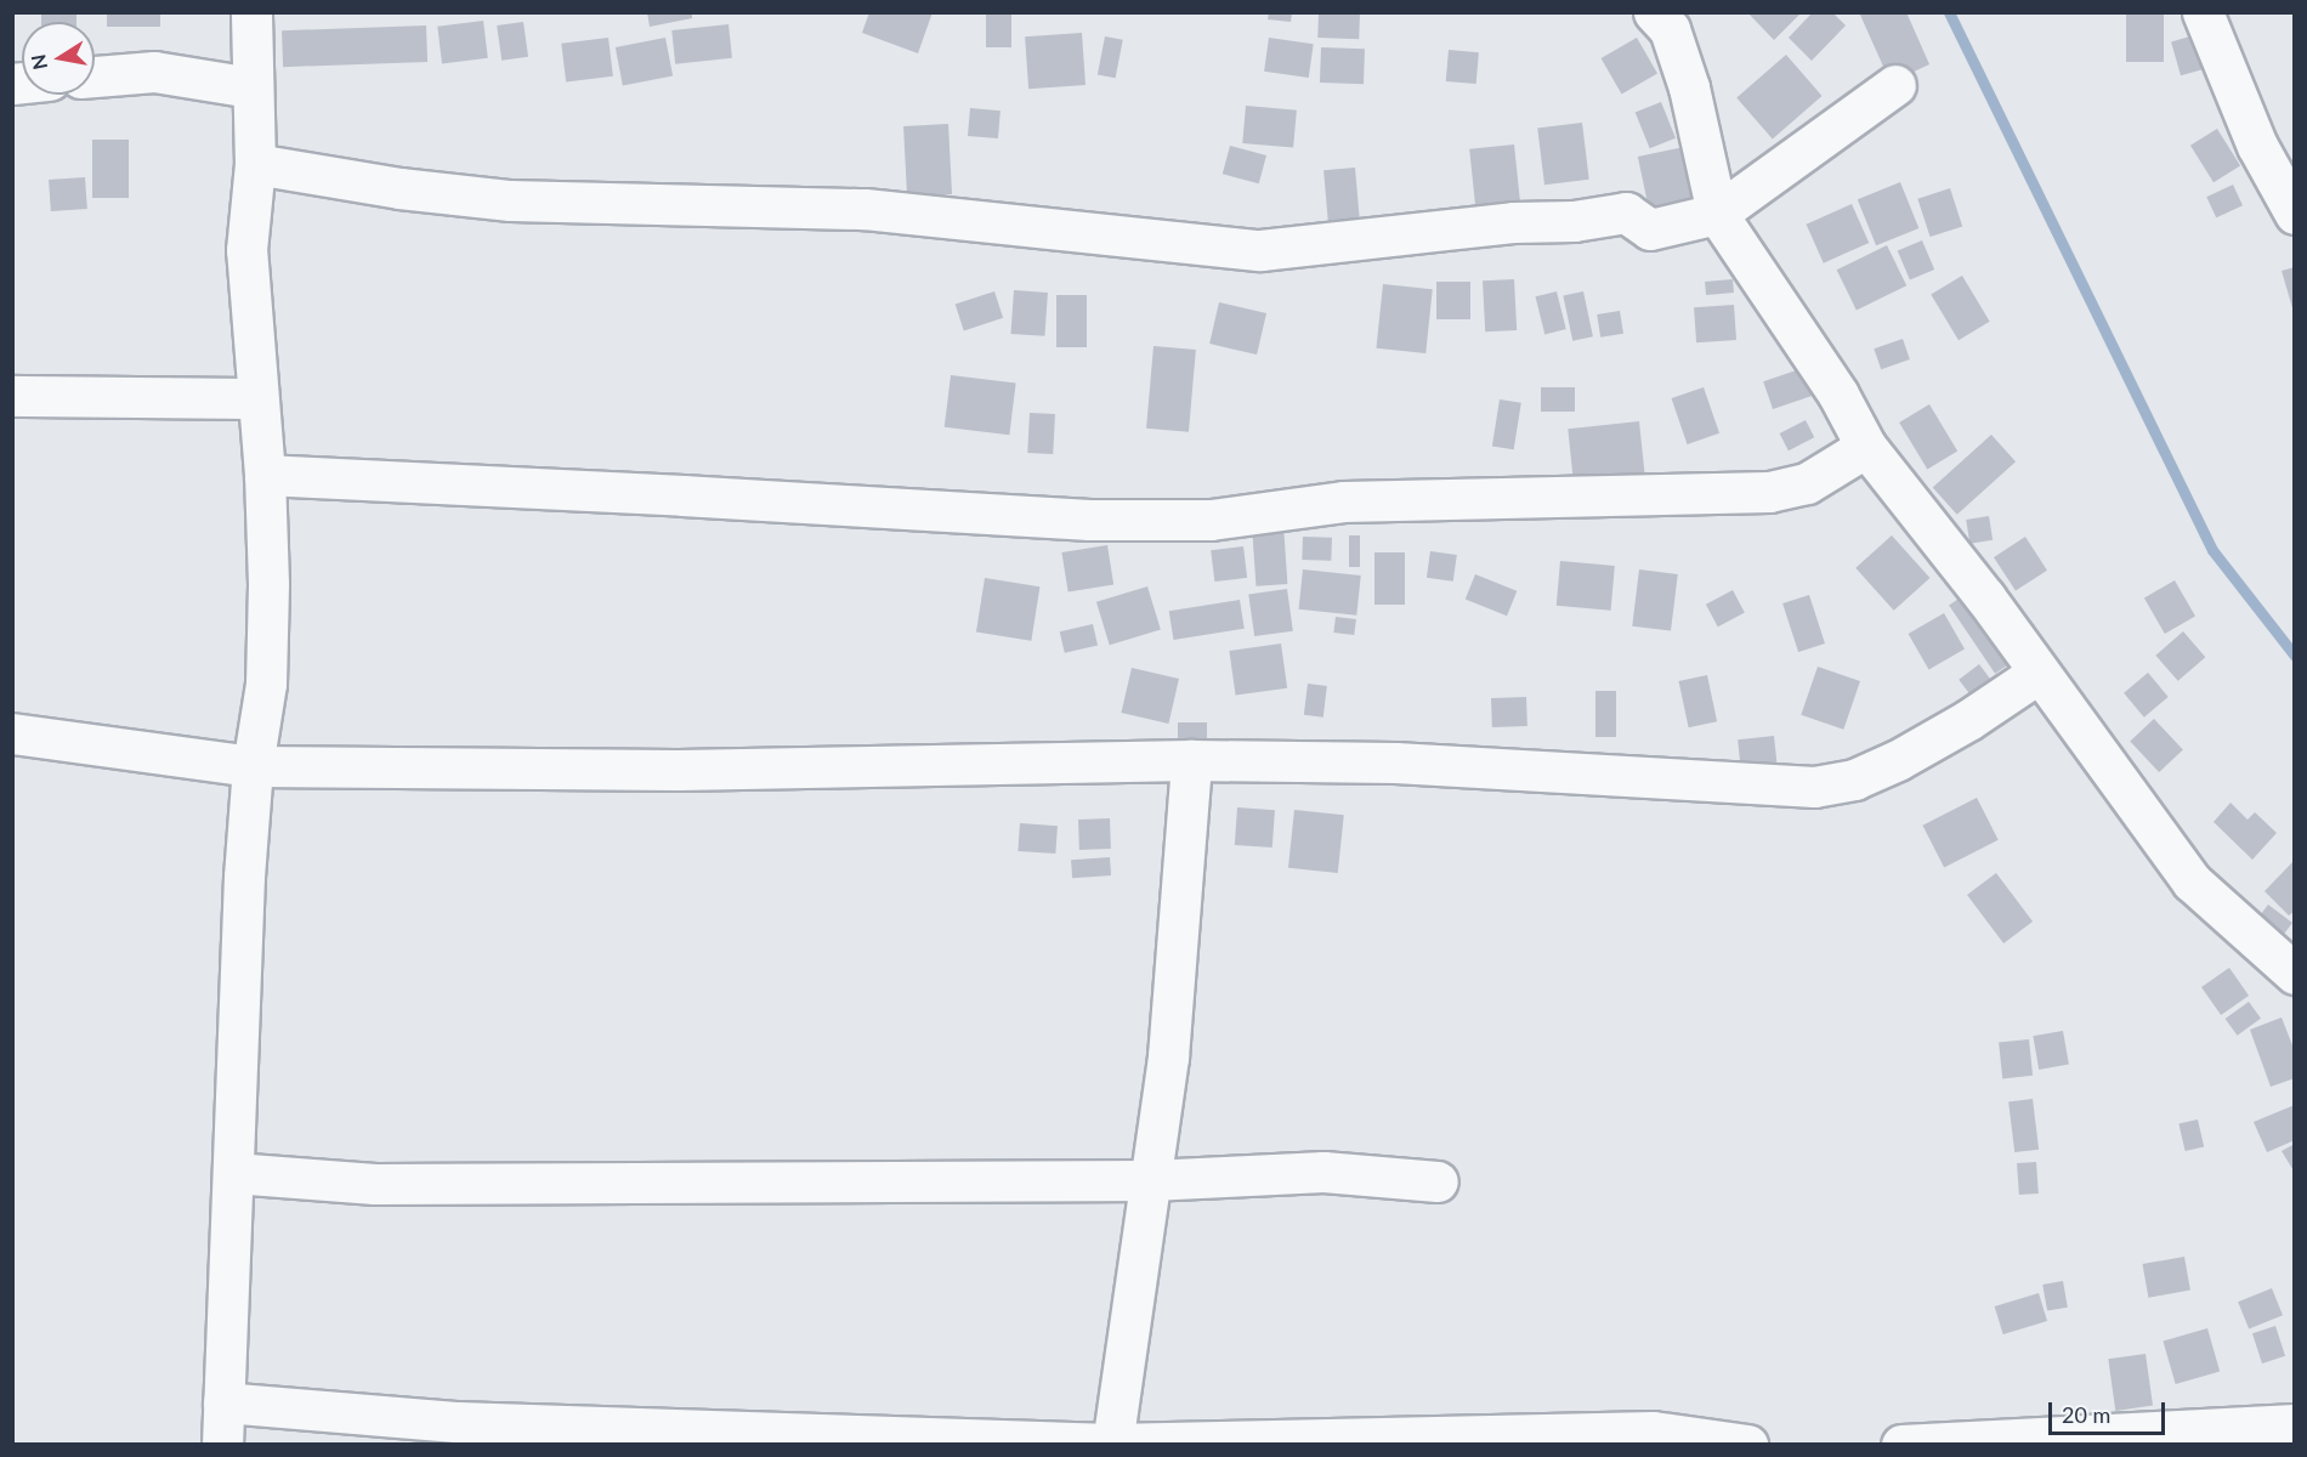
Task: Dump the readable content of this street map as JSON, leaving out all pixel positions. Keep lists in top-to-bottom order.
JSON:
{
  "scale_bar": "20 m",
  "north": "left"
}
